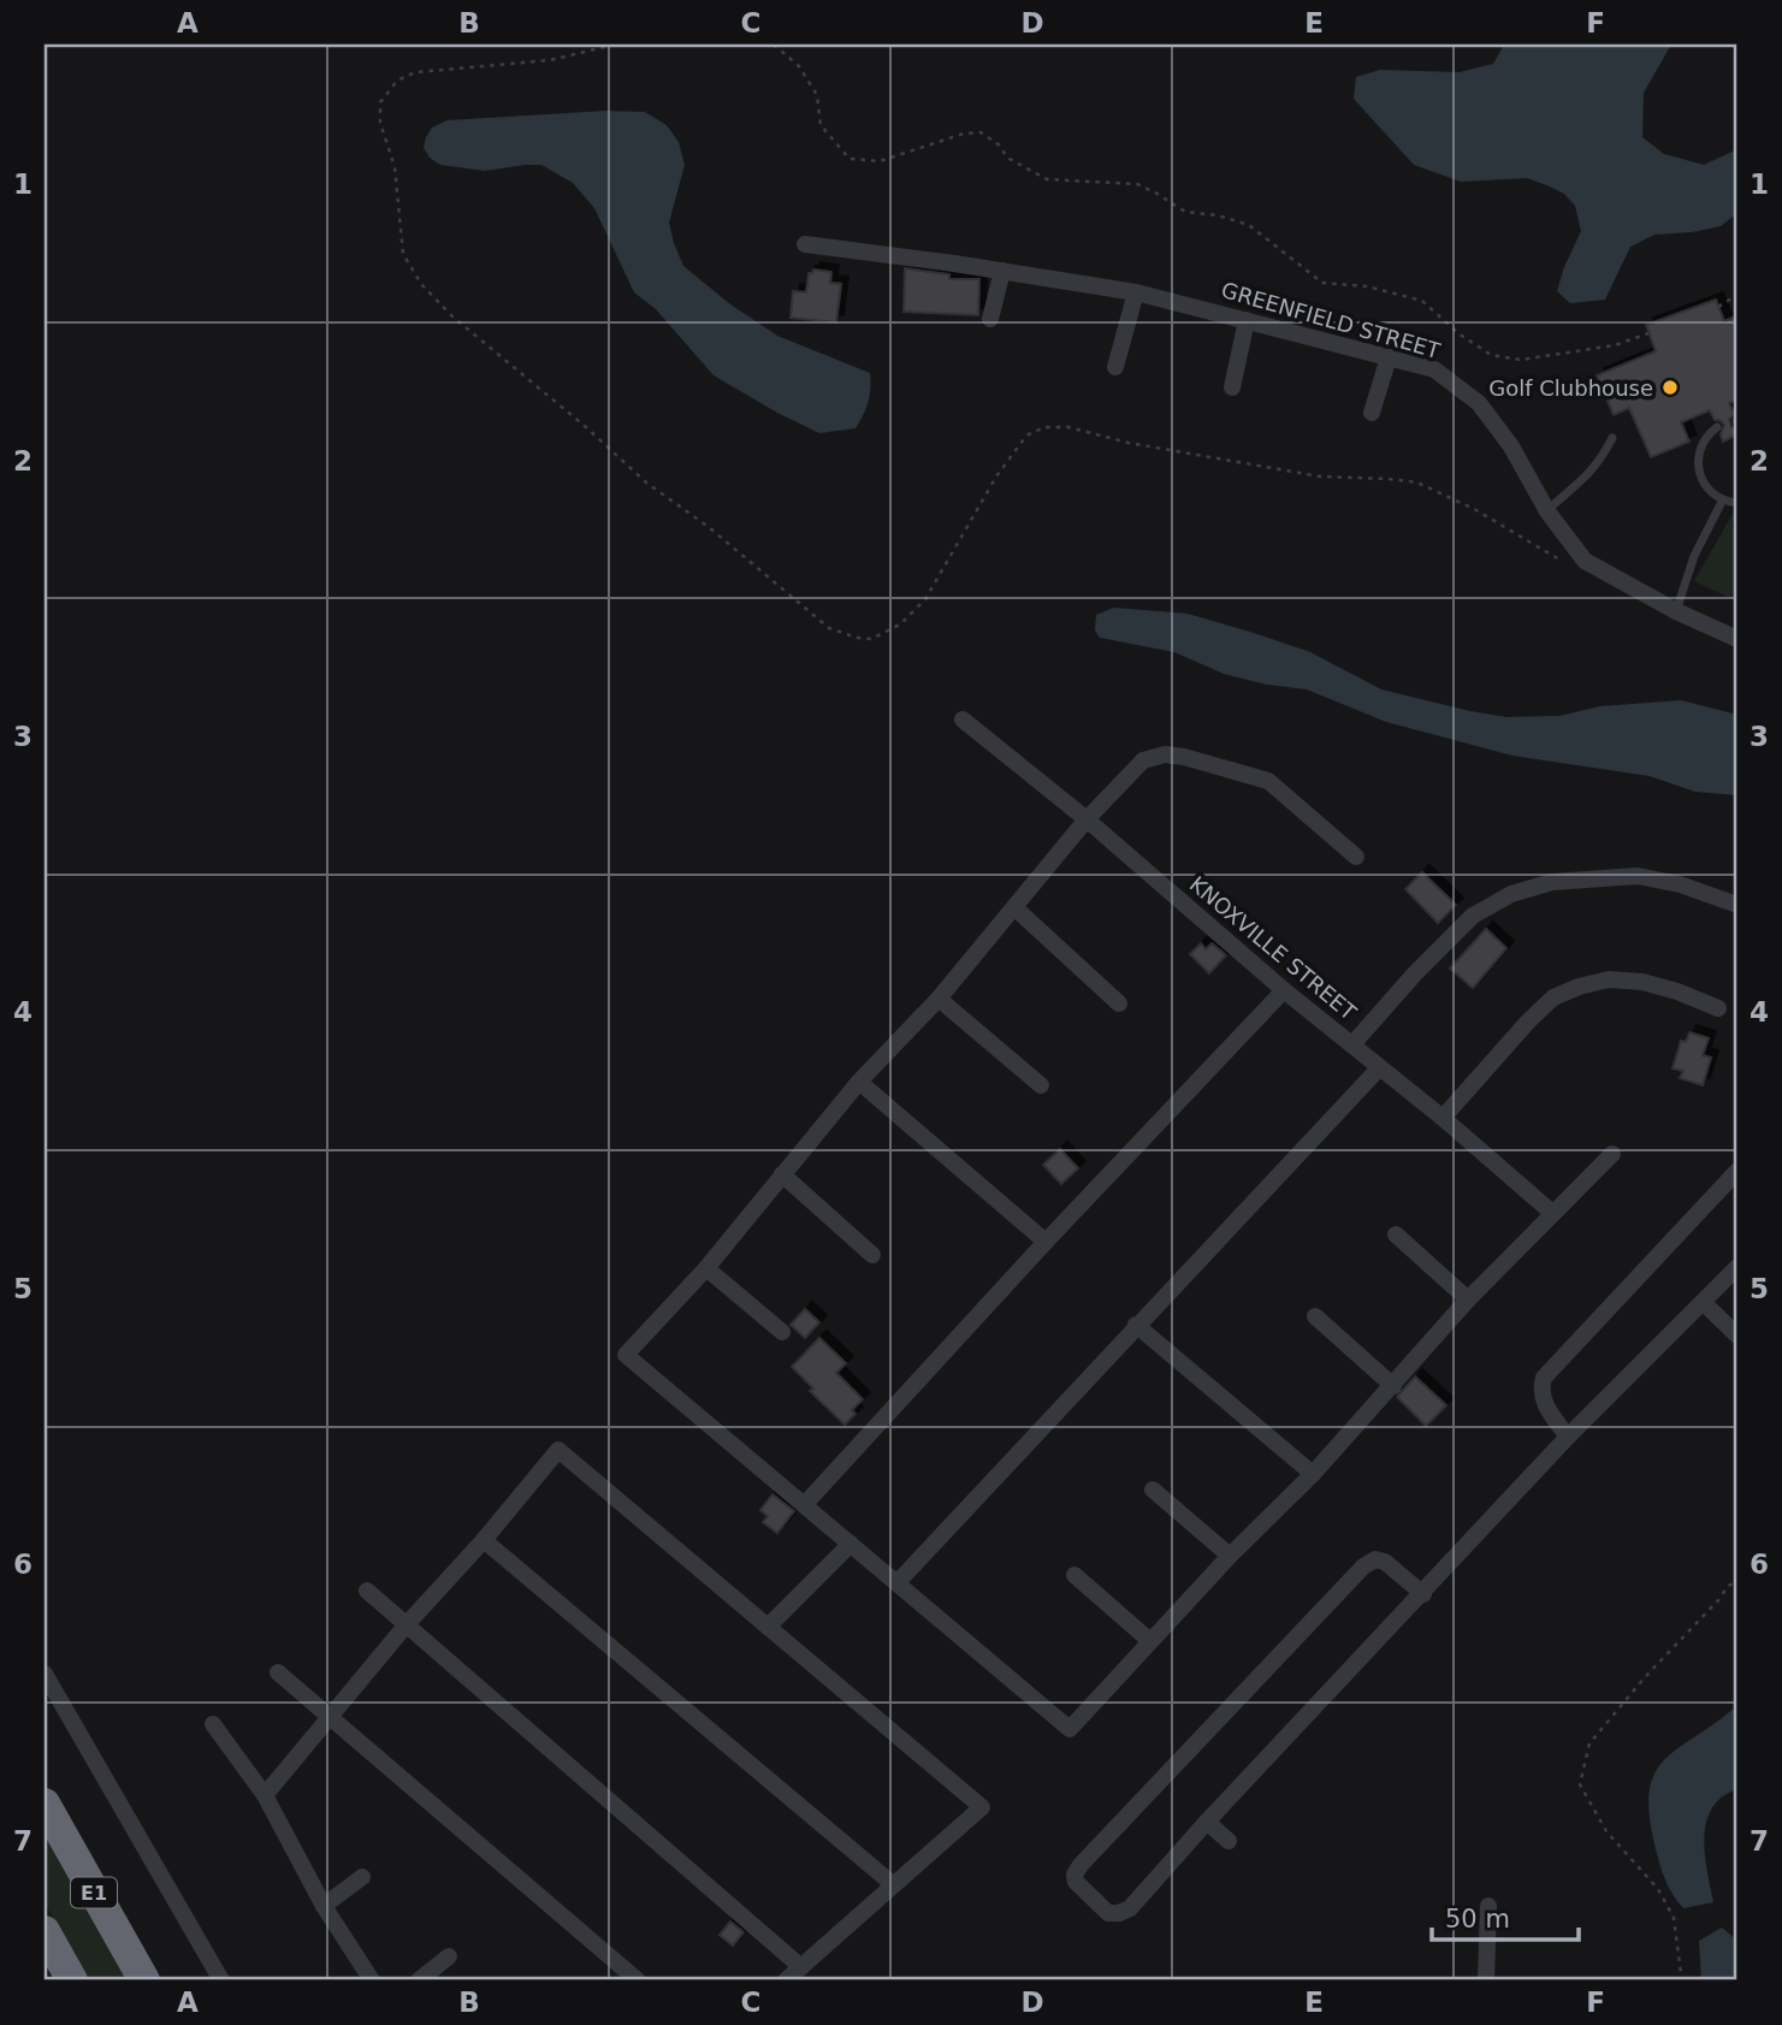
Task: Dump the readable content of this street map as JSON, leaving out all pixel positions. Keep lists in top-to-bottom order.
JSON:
{
  "streets": {
    "highway": ["E1"],
    "street": ["GREENFIELD STREET", "KNOXVILLE STREET"]
  },
  "places": ["Golf Clubhouse"],
  "scale_bar": "50 m",
  "grid": {
    "columns": [
      "A",
      "B",
      "C",
      "D",
      "E",
      "F"
    ],
    "rows": [
      "1",
      "2",
      "3",
      "4",
      "5",
      "6",
      "7"
    ]
  }
}
